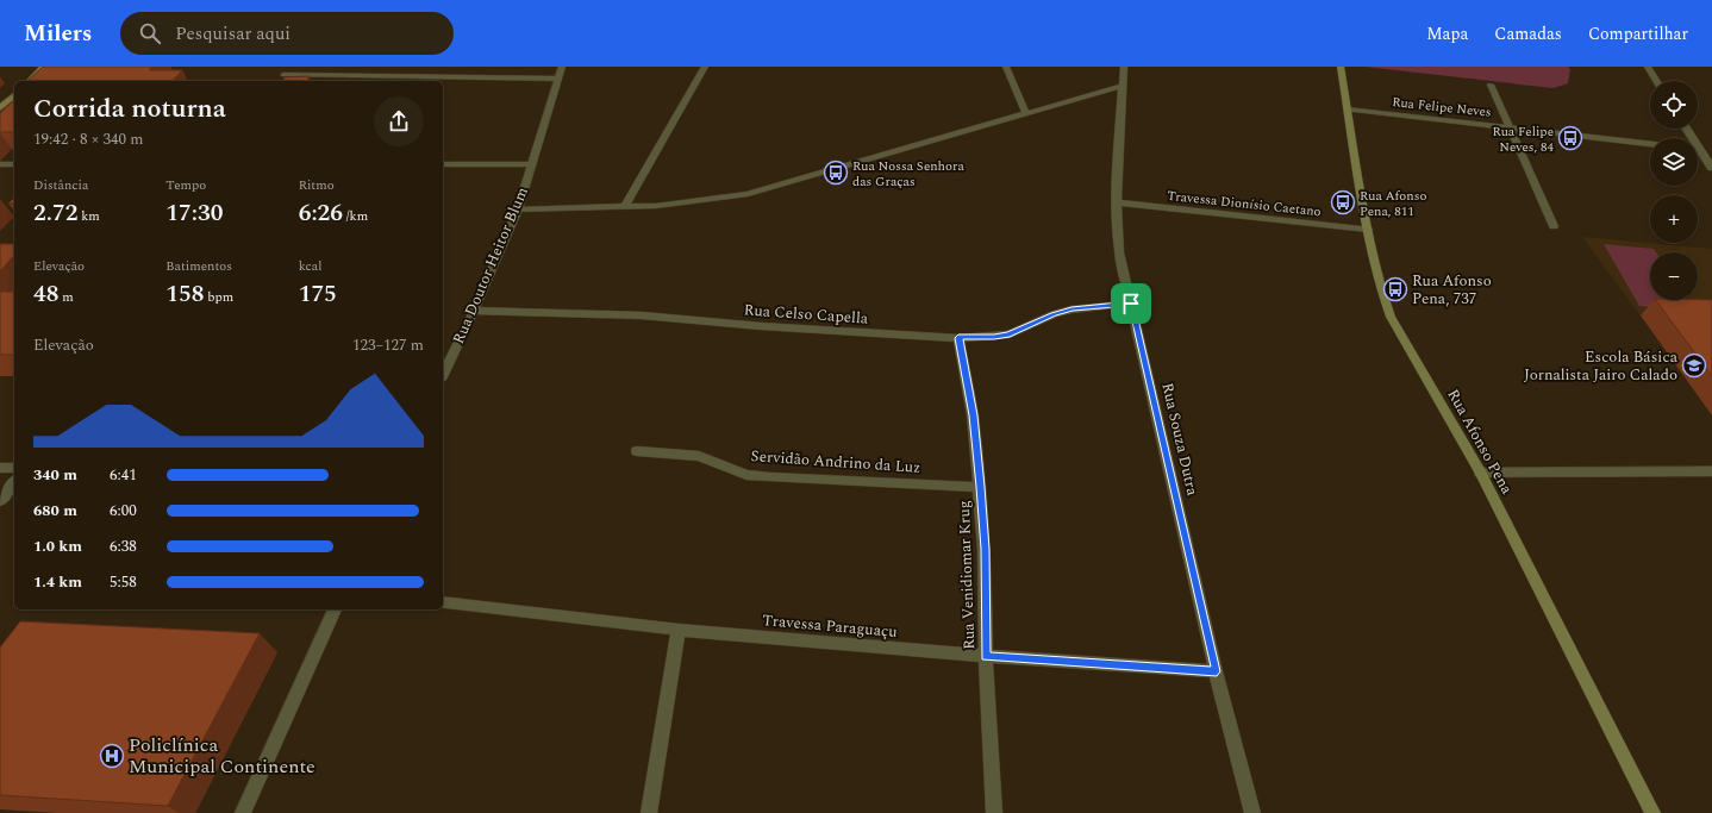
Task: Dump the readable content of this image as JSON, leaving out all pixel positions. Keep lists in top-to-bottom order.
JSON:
{
  "streets": {
    "main road": ["Rua Afonso Pena"],
    "street": [
      "Rua Felipe Neves",
      "Travessa Dionísio Caetano",
      "Rua Doutor Heitor Blum",
      "Rua Celso Capella",
      "Rua Souza Dutra",
      "Servidão Andrino da Luz",
      "Rua Venidiomar Krug",
      "Travessa Paraguaçu"
    ]
  },
  "crossings": [
    ["Rua Felipe Neves", "Rua Afonso Pena"],
    ["Travessa Dionísio Caetano", "Rua Souza Dutra"],
    ["Travessa Dionísio Caetano", "Rua Afonso Pena"],
    ["Rua Doutor Heitor Blum", "Rua Celso Capella"],
    ["Rua Celso Capella", "Rua Souza Dutra"],
    ["Rua Celso Capella", "Rua Venidiomar Krug"],
    ["Rua Souza Dutra", "Travessa Paraguaçu"],
    ["Servidão Andrino da Luz", "Rua Venidiomar Krug"],
    ["Rua Venidiomar Krug", "Travessa Paraguaçu"]
  ],
  "places": {
    "bus stop": [
      "Rua Felipe Neves, 84",
      "Rua Nossa Senhora das Graças",
      "Rua Afonso Pena, 811",
      "Rua Afonso Pena, 737"
    ],
    "school or university": ["Escola Básica Jornalista Jairo Calado"],
    "hospital": ["Policlínica Municipal Continente"]
  },
  "page": {
    "header": "Milers",
    "search": "Pesquisar aqui",
    "nav": ["Mapa", "Camadas", "Compartilhar"],
    "map_buttons": ["+", "−"],
    "heading": ["Corrida noturna", "19:42 · 8 × 340 m"],
    "stats": [
      ["Distância", "2.72 km"],
      ["Tempo", "17:30"],
      ["Ritmo", "6:26 /km"],
      ["Elevação", "48 m"],
      ["Batimentos", "158 bpm"],
      ["kcal", "175"]
    ],
    "chart": ["Elevação", "123–127 m"],
    "list": [
      {
        "name": "340 m",
        "note": "6:41"
      },
      {
        "name": "680 m",
        "note": "6:00"
      },
      {
        "name": "1.0 km",
        "note": "6:38"
      },
      {
        "name": "1.4 km",
        "note": "5:58"
      }
    ]
  }
}
